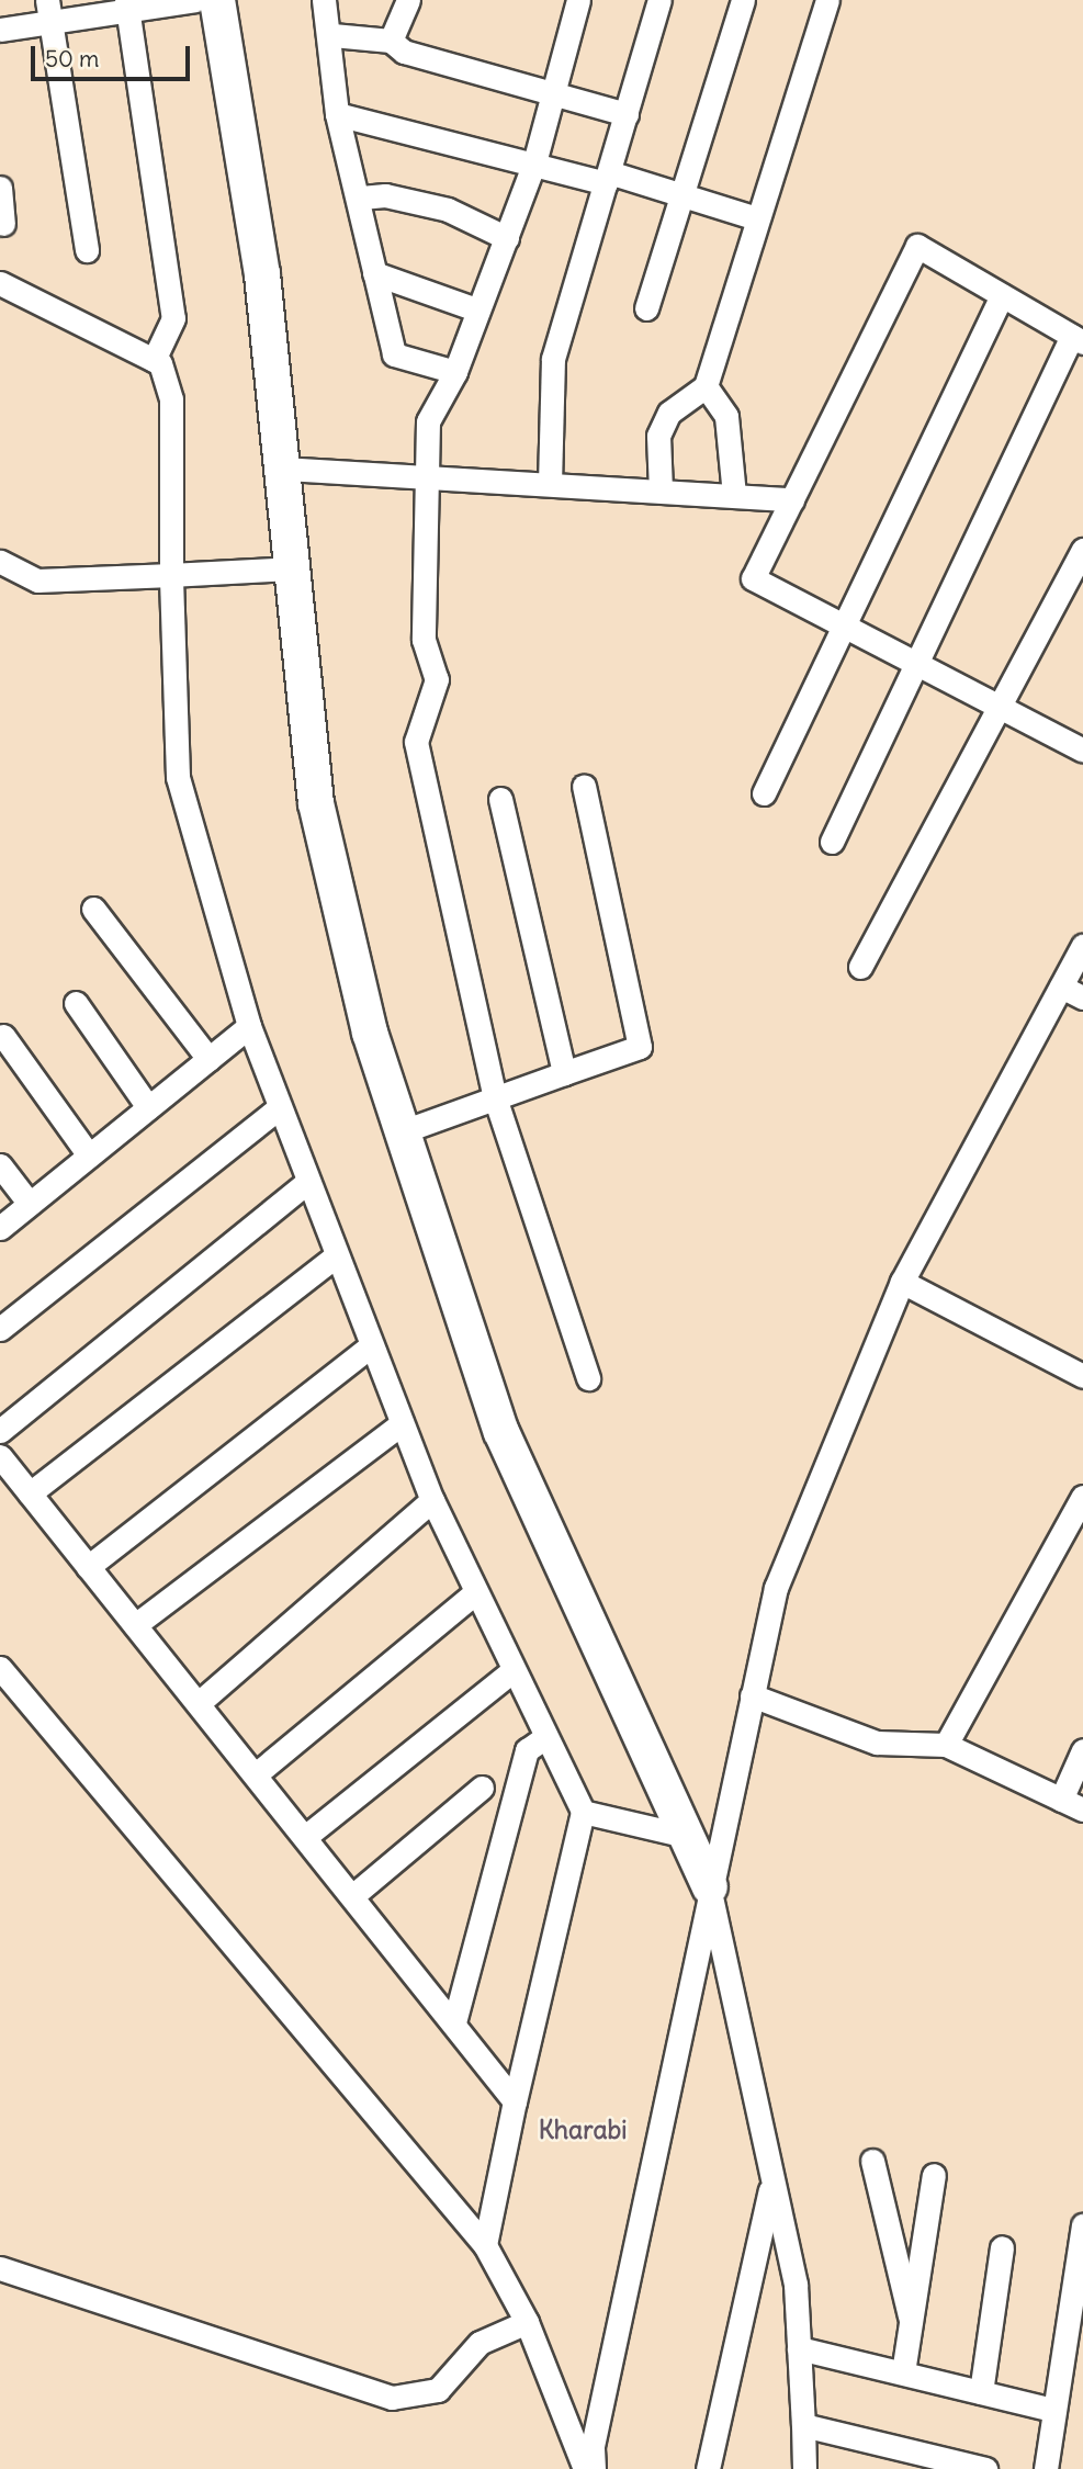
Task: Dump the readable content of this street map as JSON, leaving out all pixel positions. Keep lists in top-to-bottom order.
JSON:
{
  "districts": ["Kharabi"],
  "scale_bar": "50 m"
}
